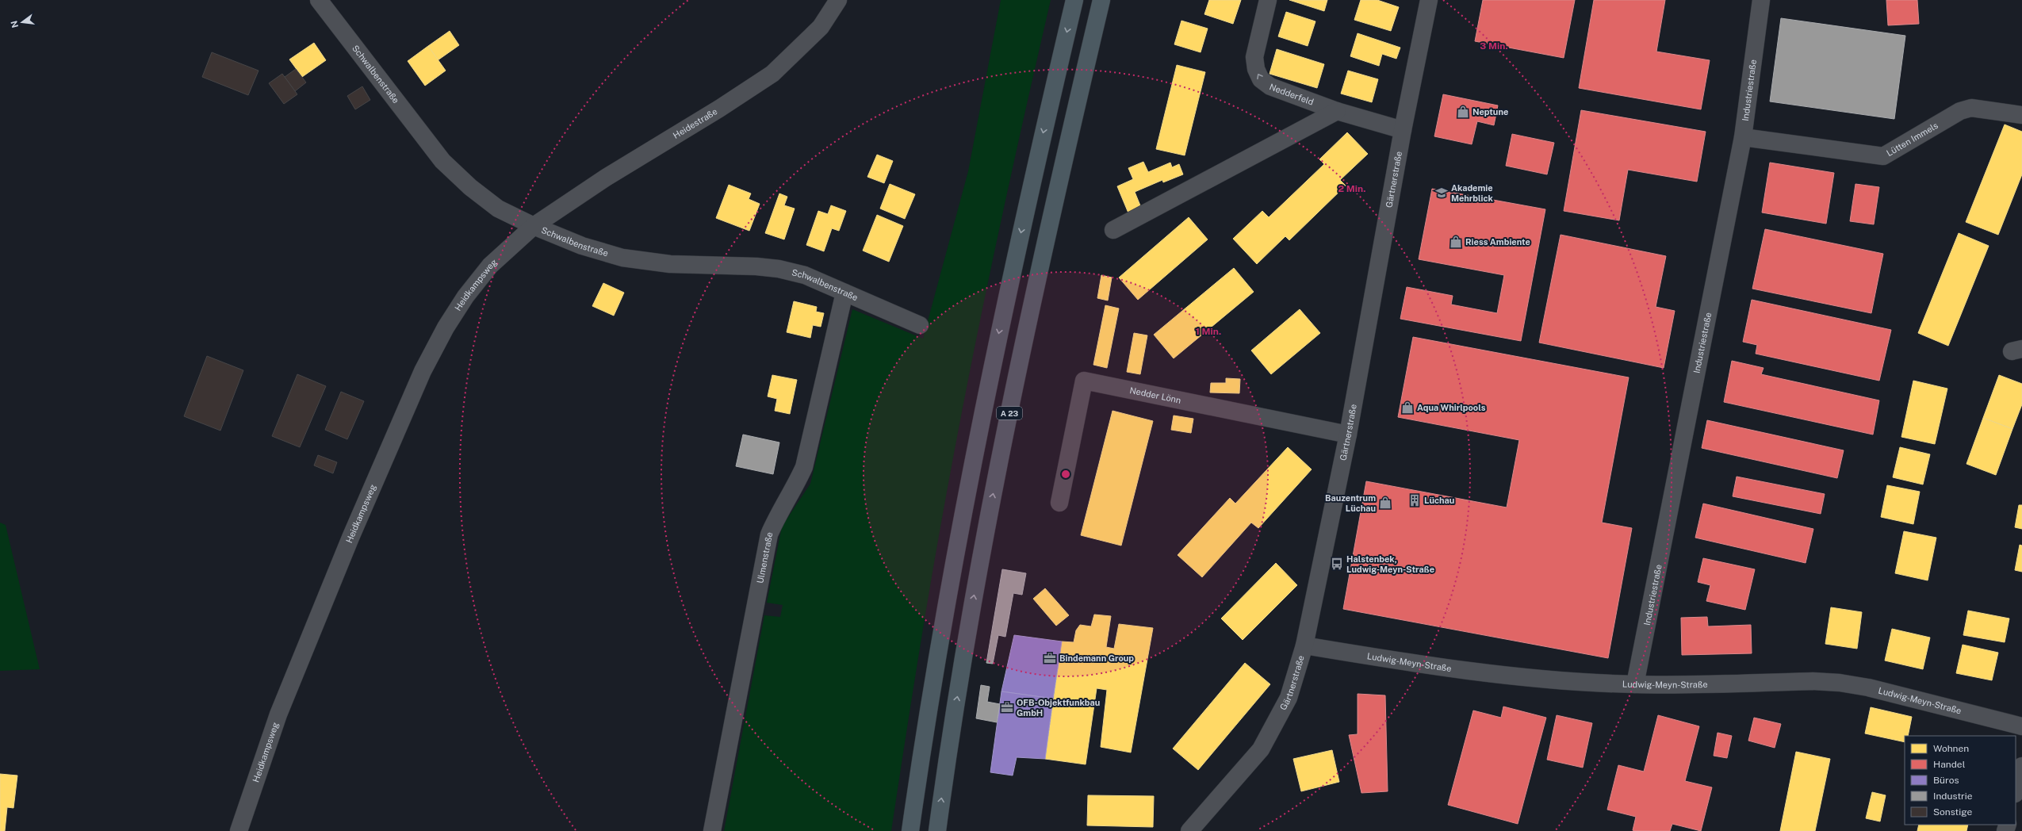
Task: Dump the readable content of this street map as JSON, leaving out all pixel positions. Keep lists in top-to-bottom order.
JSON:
{
  "streets": {
    "highway": ["A 23"],
    "street": [
      "Schwalbenstraße",
      "Industriestraße",
      "Nedderfeld",
      "Heidestraße",
      "Lütten Immels",
      "Gärtnerstraße",
      "Heidkampsweg",
      "Nedder Lönn",
      "Ulmenstraße",
      "Ludwig-Meyn-Straße"
    ]
  },
  "crossings": [
    ["Schwalbenstraße", "Heidestraße"],
    ["Schwalbenstraße", "Heidkampsweg"],
    ["Schwalbenstraße", "Ulmenstraße"],
    ["Industriestraße", "Lütten Immels"],
    ["Industriestraße", "Ludwig-Meyn-Straße"],
    ["Nedderfeld", "Gärtnerstraße"],
    ["Heidestraße", "Heidkampsweg"],
    ["Gärtnerstraße", "Nedder Lönn"],
    ["Gärtnerstraße", "Ludwig-Meyn-Straße"]
  ],
  "places": {
    "shop": [
      "Neptune",
      "Riess Ambiente",
      "Aqua Whirlpools",
      "Bauzentrum Lüchau"
    ],
    "school or university": ["Akademie Mehrblick"],
    "building": ["Lüchau"],
    "bus stop": ["Halstenbek, Ludwig-Meyn-Straße"],
    "office": ["Bindemann Group", "OFB-Objektfunkbau GmbH"]
  },
  "legend": [
    "Wohnen",
    "Handel",
    "Büros",
    "Industrie",
    "Sonstige"
  ],
  "north": "left",
  "rings": ["3 Min.", "2 Min.", "1 Min."]
}
